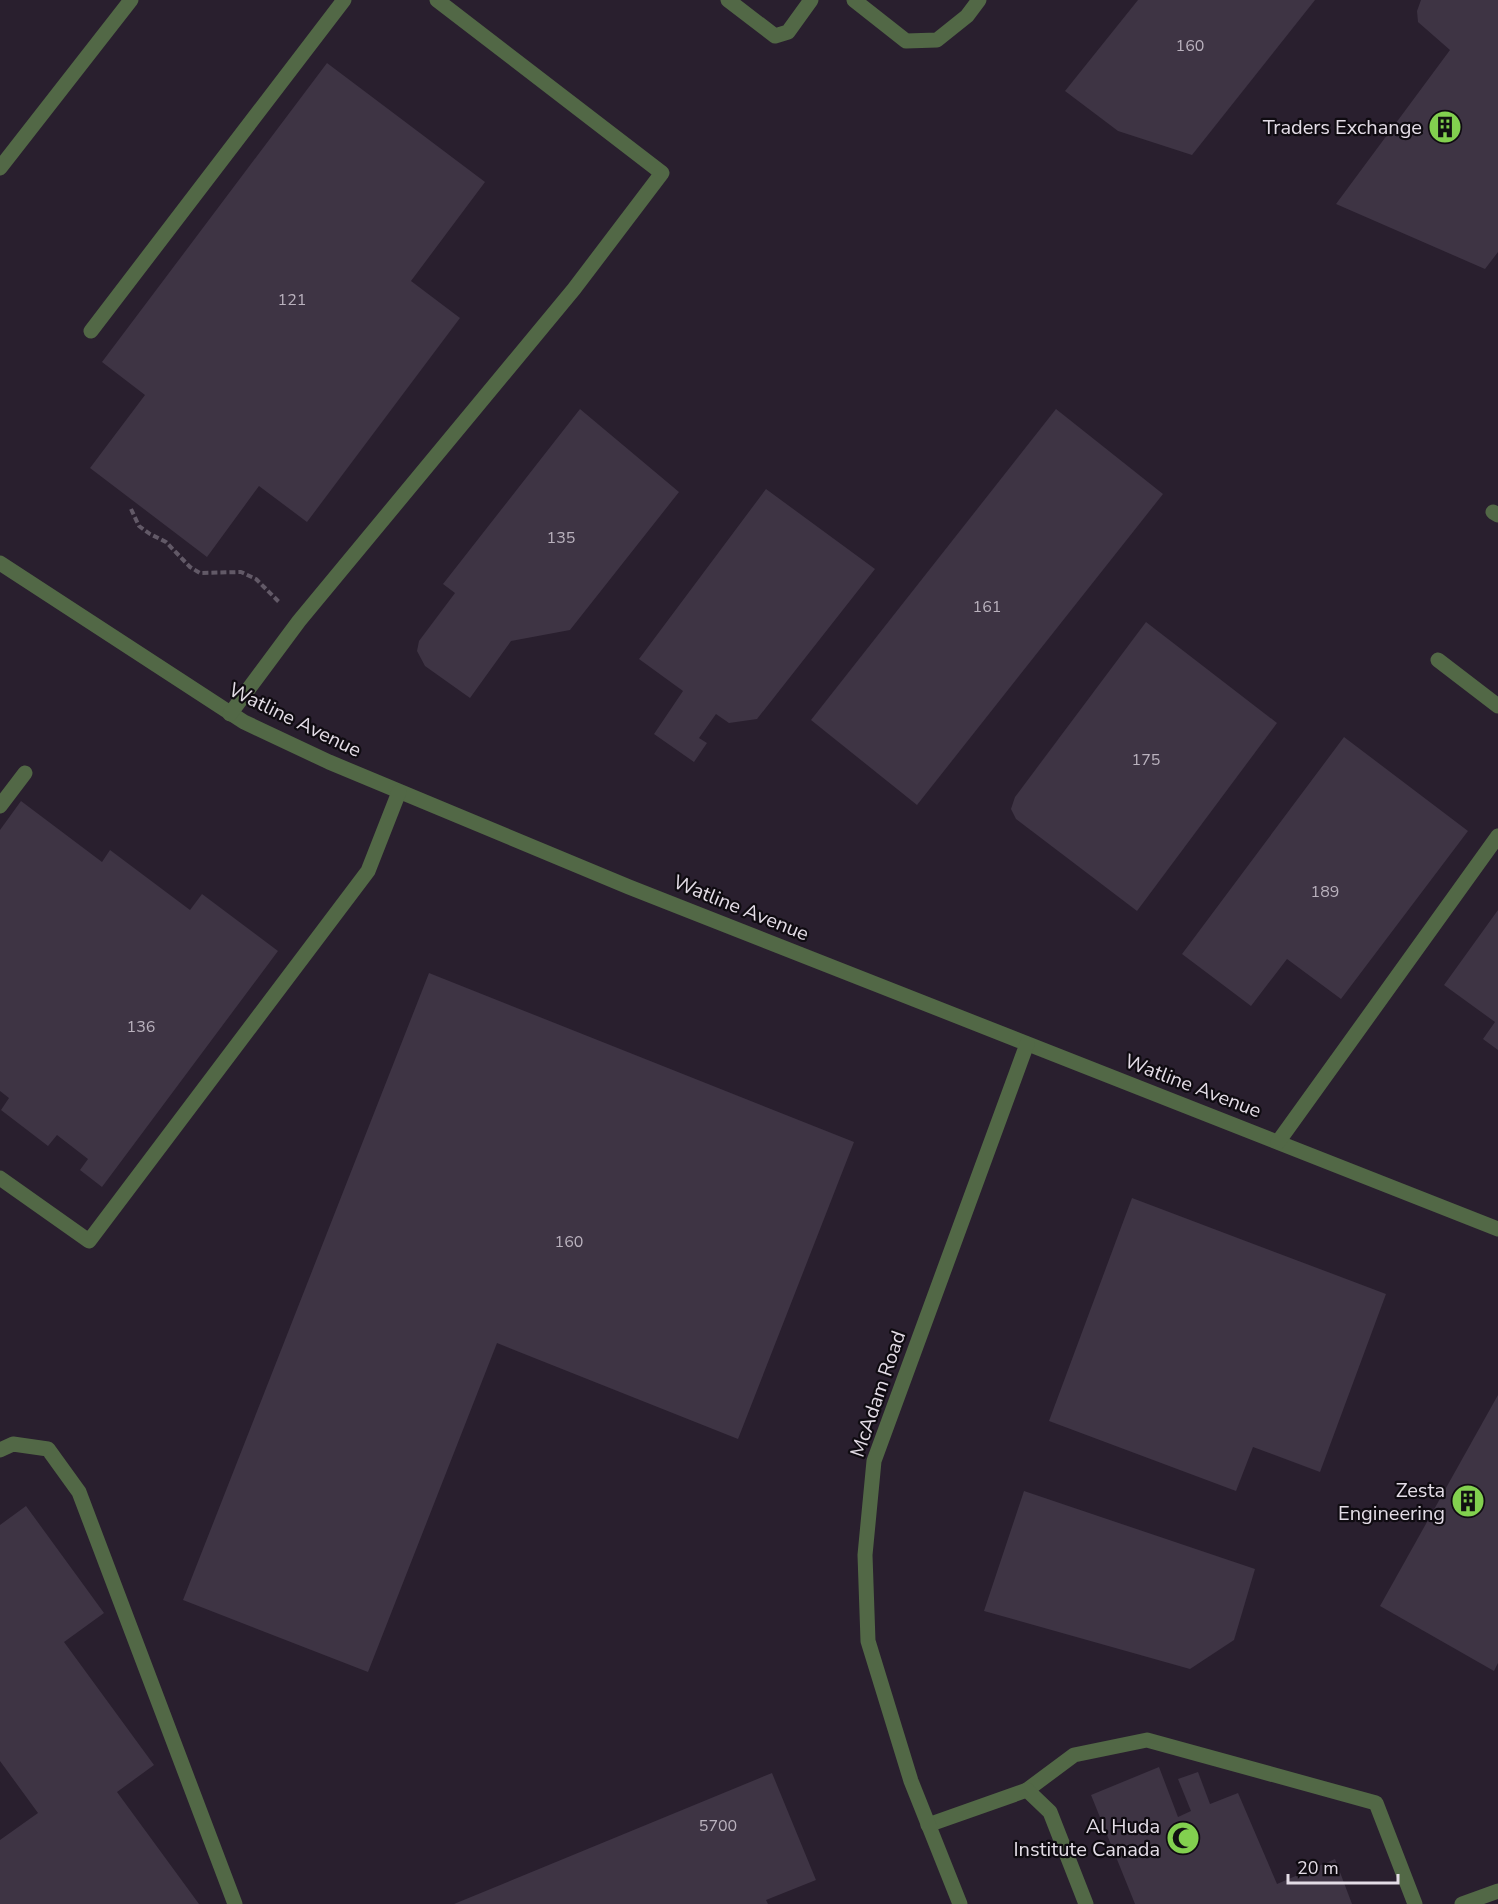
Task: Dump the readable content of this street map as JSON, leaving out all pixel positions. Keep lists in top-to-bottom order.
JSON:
{
  "streets": {
    "street": ["Watline Avenue", "McAdam Road"]
  },
  "crossings": [
    ["Watline Avenue", "McAdam Road"]
  ],
  "places": {
    "building": ["Traders Exchange", "Zesta Engineering"],
    "mosque": ["Al Huda Institute Canada"]
  },
  "house_numbers": [
    "160",
    "121",
    "135",
    "161",
    "175",
    "189",
    "136",
    "160",
    "5700"
  ],
  "scale_bar": "20 m"
}
